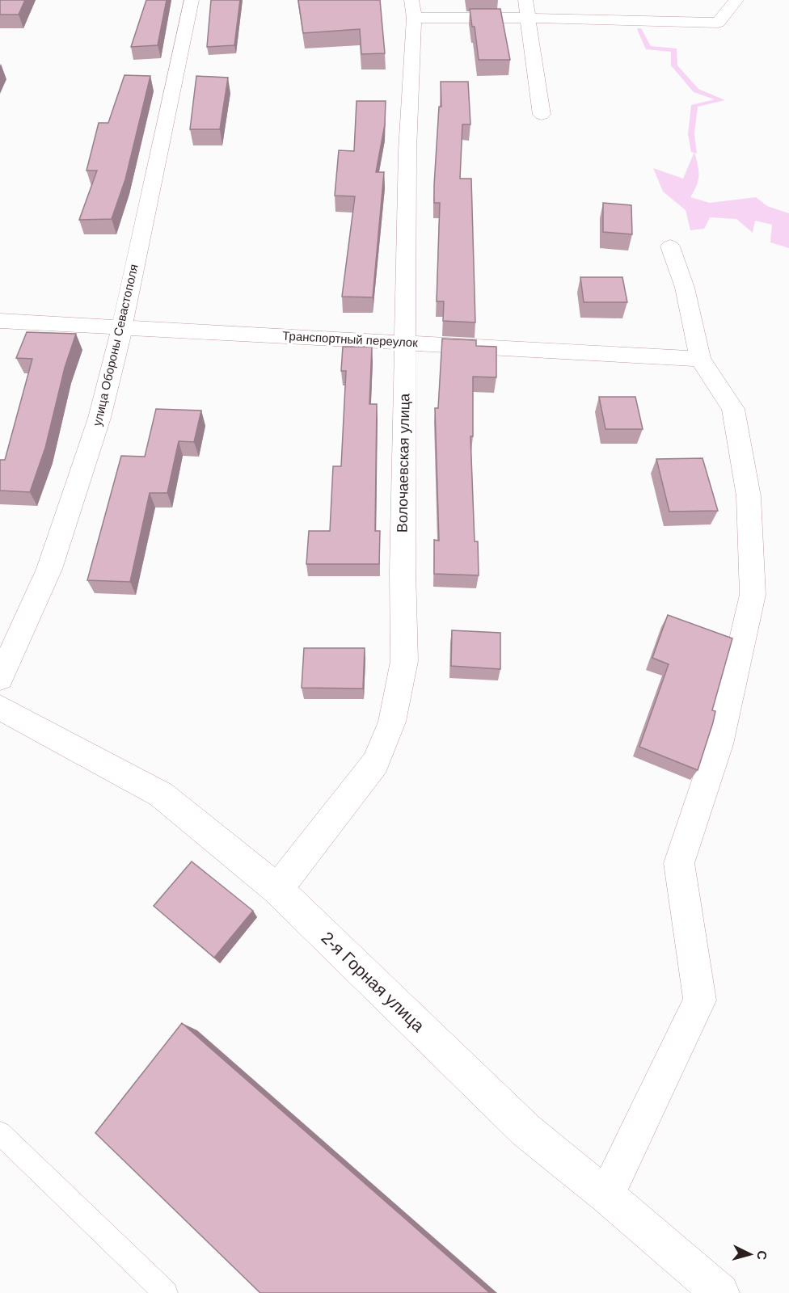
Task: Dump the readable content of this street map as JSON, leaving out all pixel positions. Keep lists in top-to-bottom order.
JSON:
{
  "streets": {
    "street": [
      "Транспортный переулок",
      "улица Обороны Севастополя",
      "Волочаевская улица",
      "2-я Горная улица"
    ]
  },
  "crossings": [
    ["Транспортный переулок", "улица Обороны Севастополя"],
    ["Транспортный переулок", "Волочаевская улица"],
    ["Волочаевская улица", "2-я Горная улица"]
  ],
  "north": "right"
}
